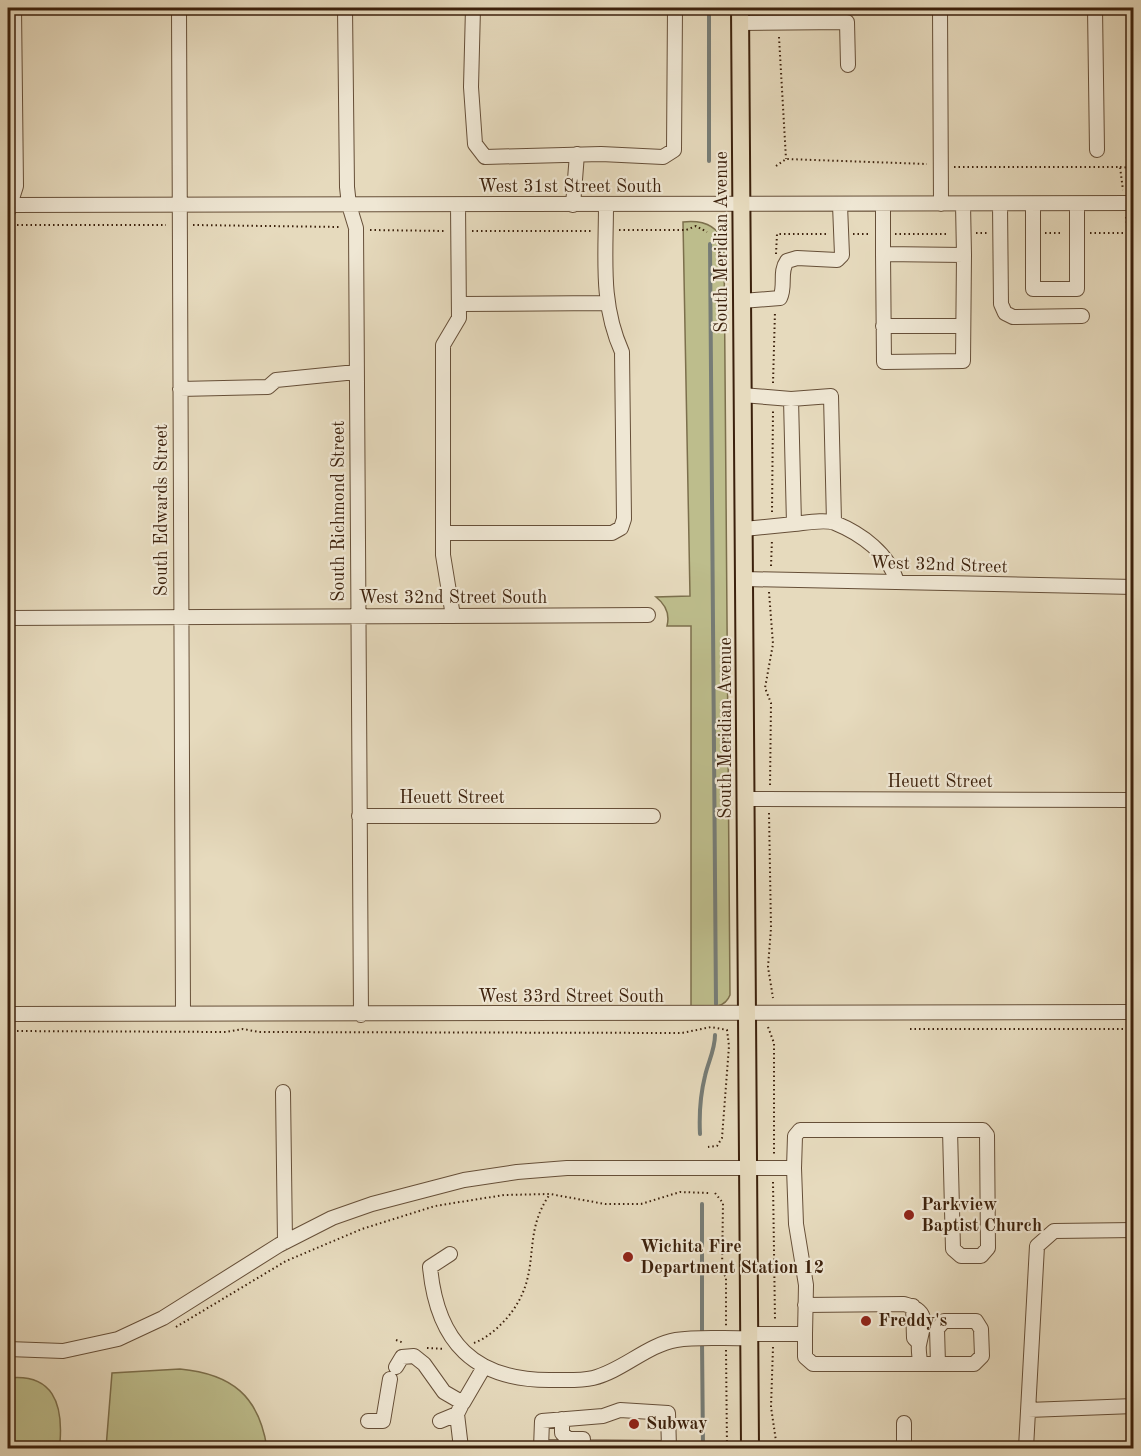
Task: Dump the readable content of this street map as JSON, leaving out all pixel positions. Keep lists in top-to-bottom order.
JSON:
{
  "streets": {
    "main road": ["South Meridian Avenue"],
    "street": [
      "West 31st Street South",
      "South Edwards Street",
      "South Richmond Street",
      "West 32nd Street",
      "West 32nd Street South",
      "Heuett Street",
      "West 33rd Street South"
    ]
  },
  "crossings": [
    ["West 31st Street South", "South Meridian Avenue"],
    ["West 31st Street South", "South Edwards Street"],
    ["West 31st Street South", "South Richmond Street"],
    ["South Meridian Avenue", "West 32nd Street"],
    ["South Meridian Avenue", "Heuett Street"],
    ["South Meridian Avenue", "West 33rd Street South"],
    ["South Edwards Street", "West 32nd Street South"],
    ["South Edwards Street", "West 33rd Street South"],
    ["South Richmond Street", "West 32nd Street South"],
    ["South Richmond Street", "Heuett Street"],
    ["South Richmond Street", "West 33rd Street South"]
  ],
  "places": [
    "Parkview Baptist Church",
    "Wichita Fire Department Station 12",
    "Freddy's",
    "Subway"
  ]
}
